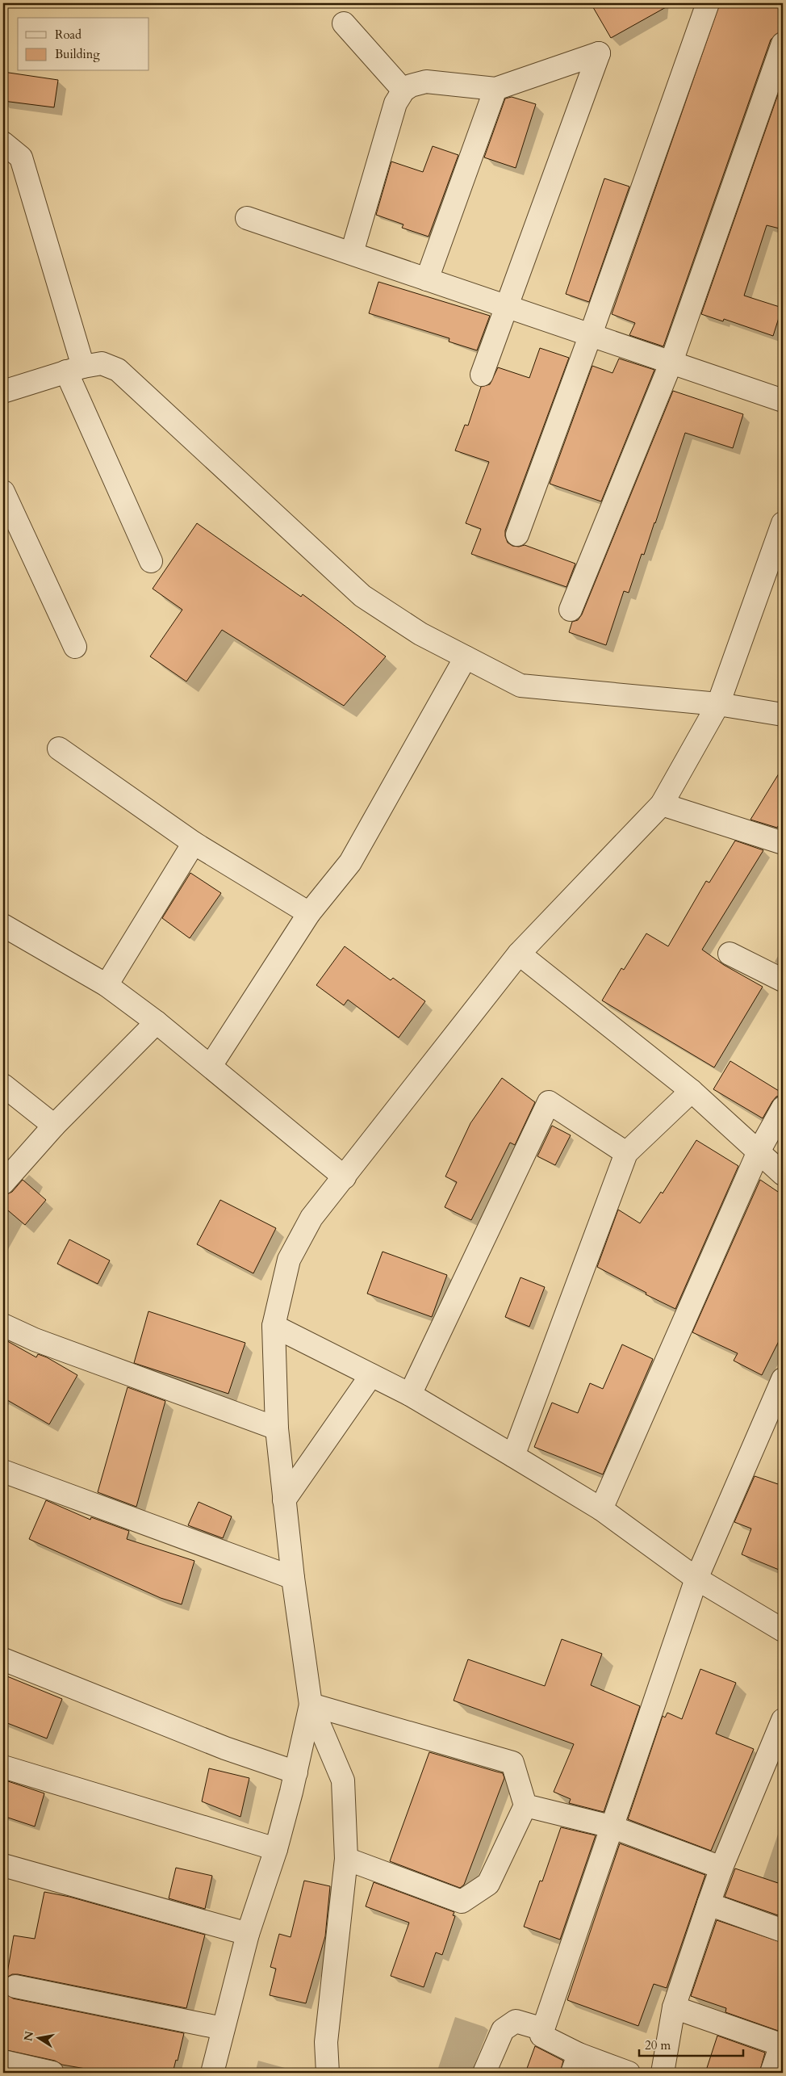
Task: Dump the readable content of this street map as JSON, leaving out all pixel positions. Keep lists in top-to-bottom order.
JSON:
{
  "legend": ["Road", "Building"],
  "scale_bar": "20 m",
  "north": "left"
}
